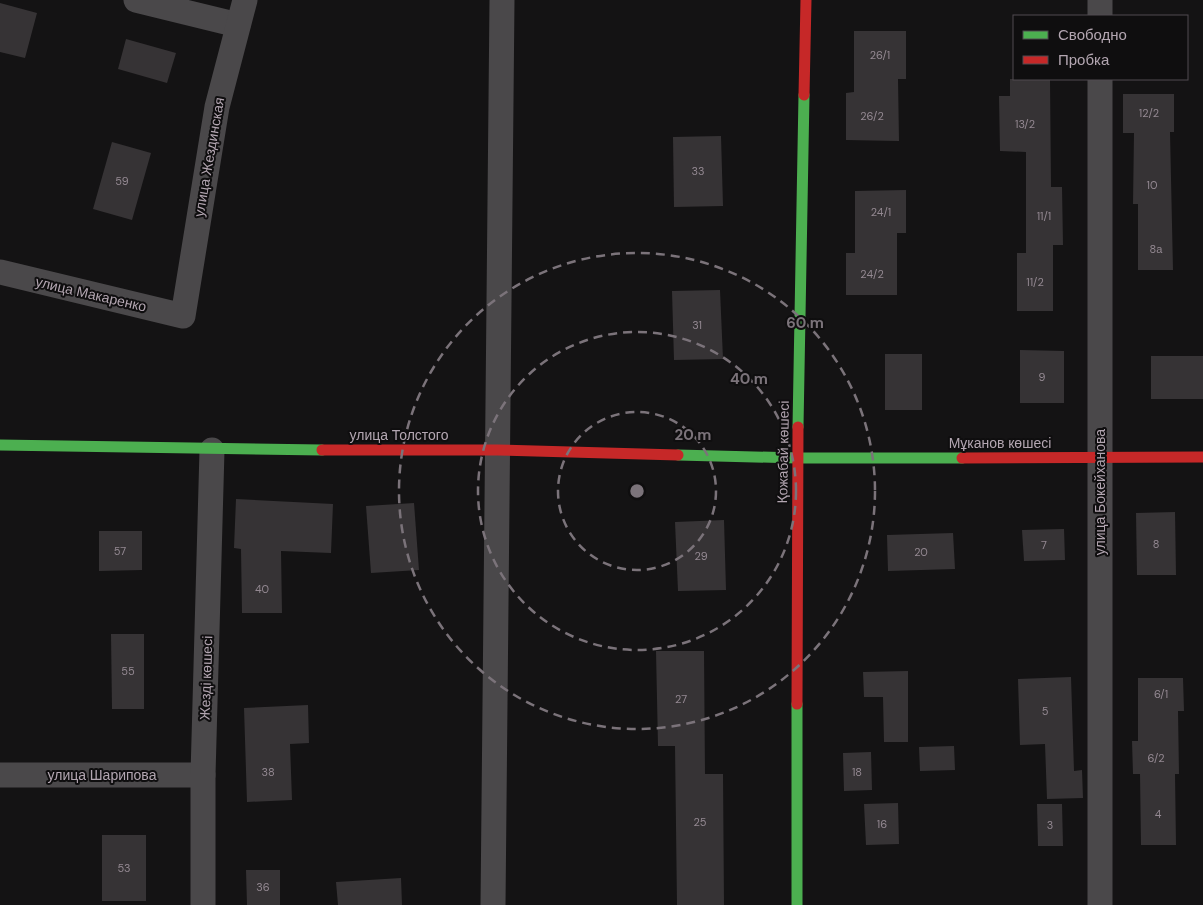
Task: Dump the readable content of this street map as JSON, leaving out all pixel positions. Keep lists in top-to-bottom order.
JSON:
{
  "streets": {
    "street": [
      "улица Жездинская",
      "улица Макаренко",
      "улица Толстого",
      "Мұканов көшесі",
      "Қожабай көшесі",
      "улица Бокейханова",
      "Жезді көшесі",
      "улица Шарипова"
    ]
  },
  "crossings": [
    ["улица Жездинская", "улица Макаренко"],
    ["улица Толстого", "Мұканов көшесі"],
    ["улица Толстого", "Қожабай көшесі"],
    ["улица Толстого", "Жезді көшесі"],
    ["Мұканов көшесі", "Қожабай көшесі"],
    ["Мұканов көшесі", "улица Бокейханова"],
    ["Жезді көшесі", "улица Шарипова"]
  ],
  "house_numbers": [
    "26/1",
    "12/2",
    "26/2",
    "13/2",
    "33",
    "59",
    "10",
    "24/1",
    "11/1",
    "8а",
    "24/2",
    "11/2",
    "31",
    "9",
    "8",
    "7",
    "57",
    "20",
    "29",
    "40",
    "55",
    "6/1",
    "27",
    "5",
    "6/2",
    "38",
    "18",
    "4",
    "25",
    "16",
    "3",
    "53",
    "36"
  ],
  "legend": ["Свободно", "Пробка"],
  "rings": ["60 m", "40 m", "20 m"]
}
